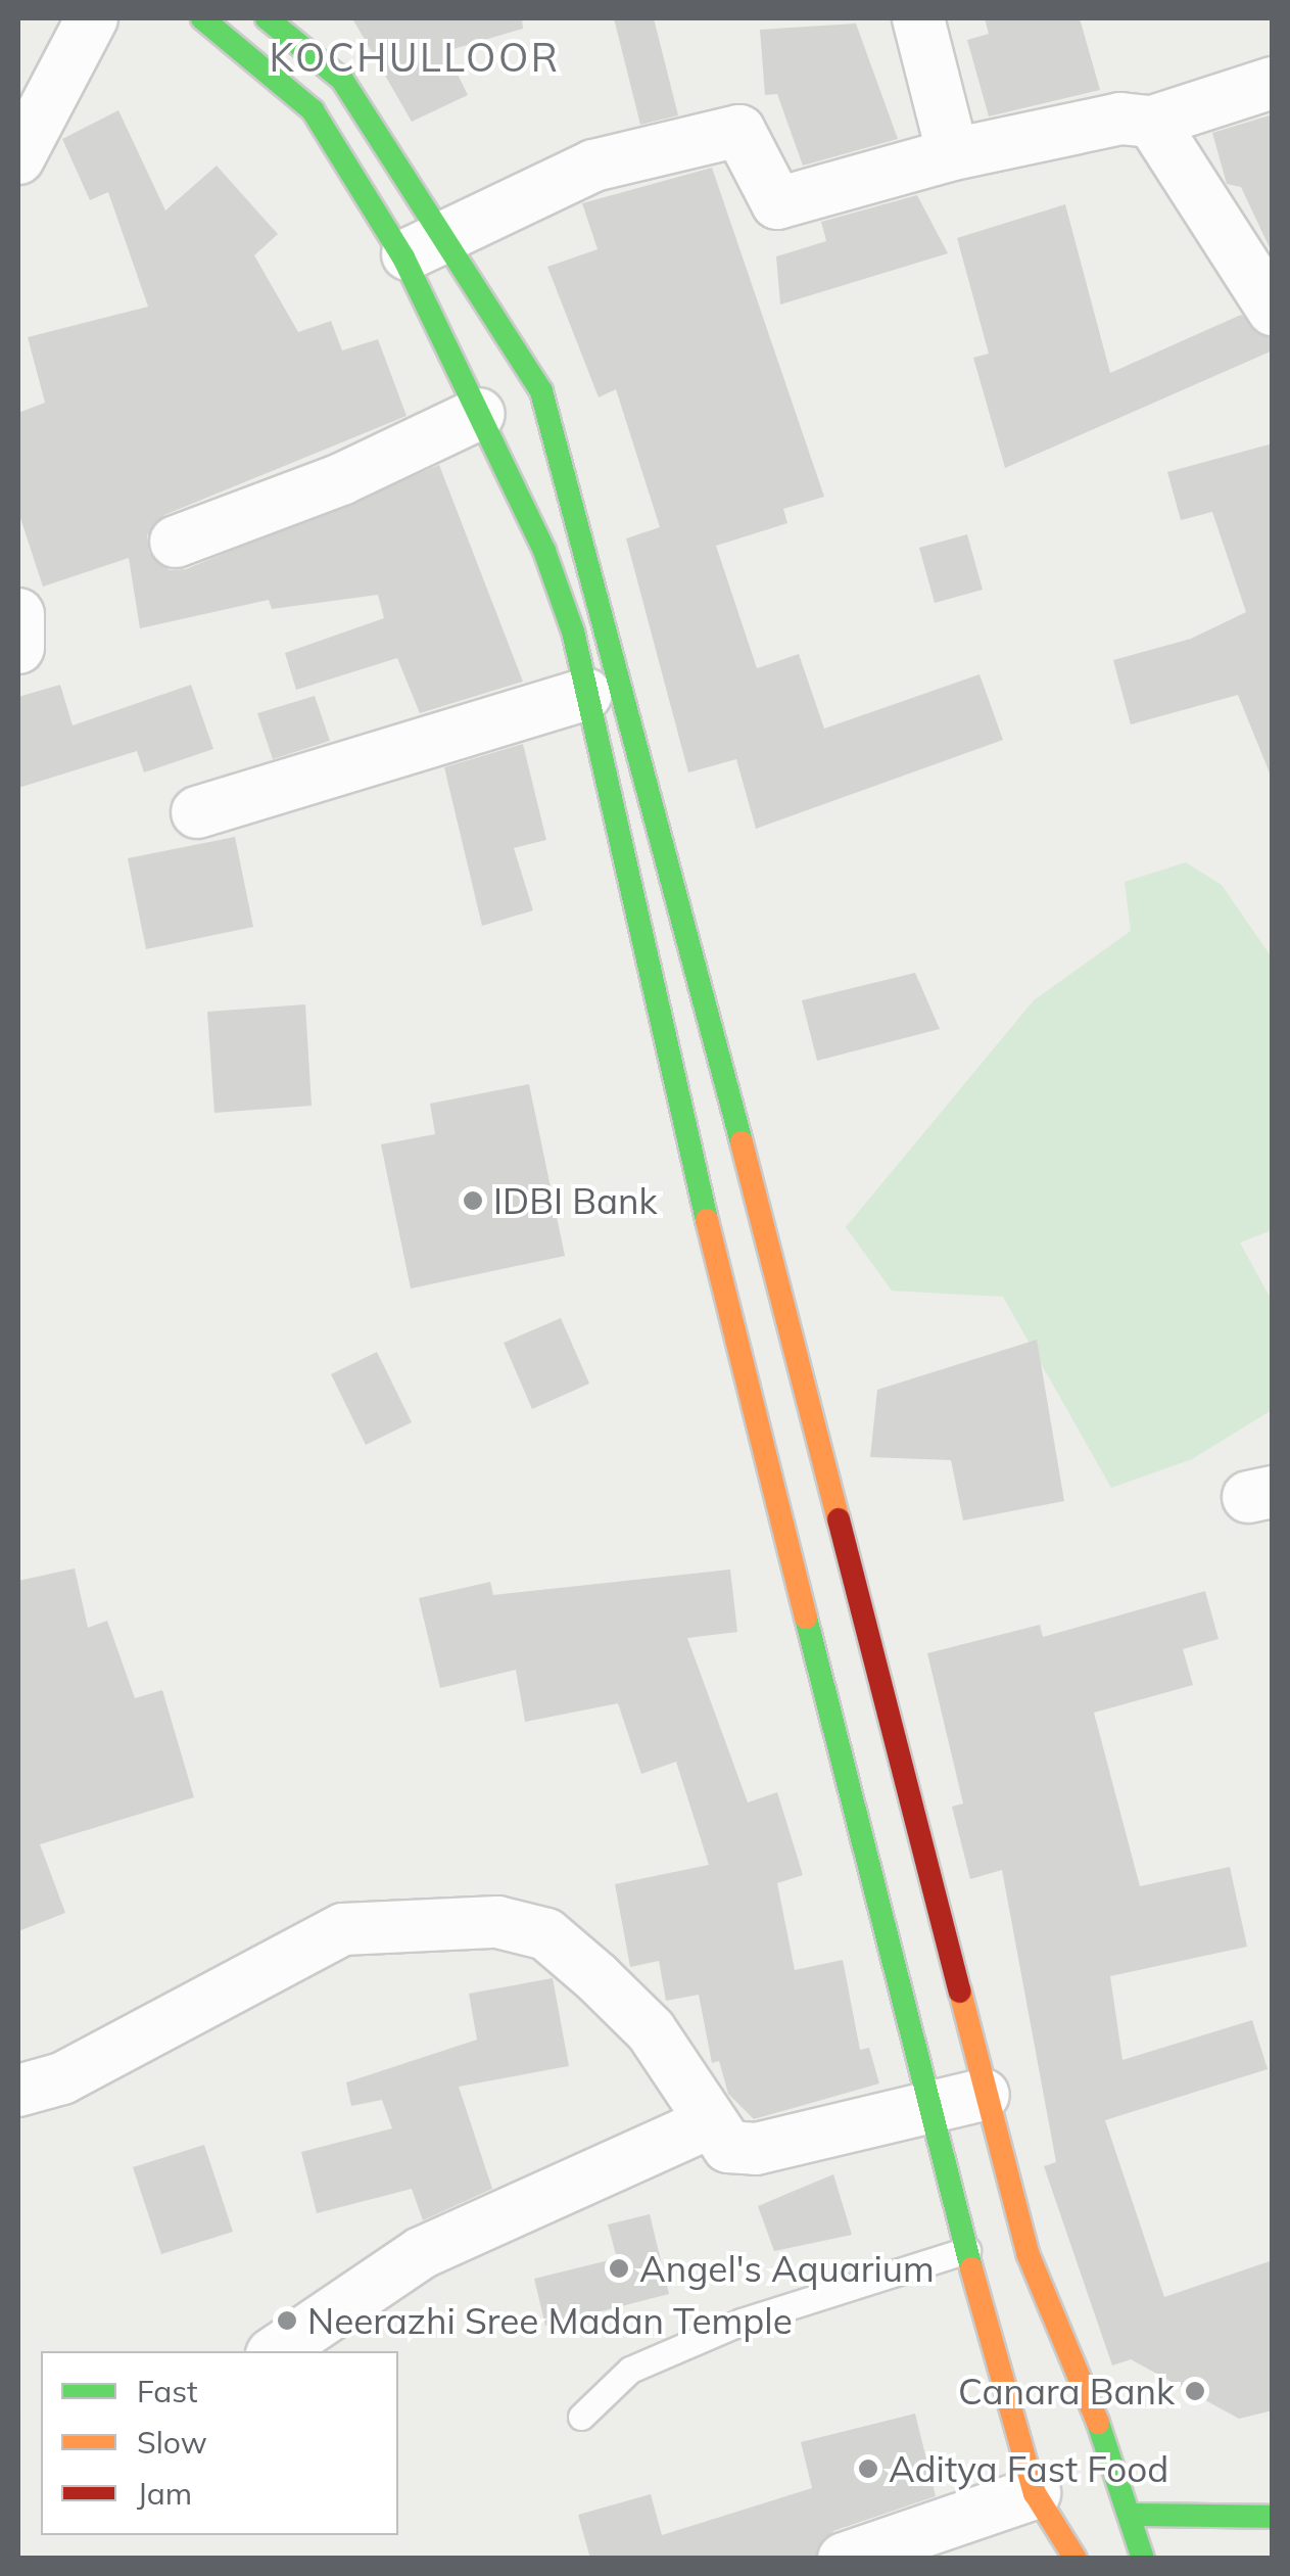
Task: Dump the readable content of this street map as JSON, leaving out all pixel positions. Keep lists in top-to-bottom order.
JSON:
{
  "districts": ["KOCHULLOOR"],
  "places": [
    "IDBI Bank",
    "Angel's Aquarium",
    "Neerazhi Sree Madan Temple",
    "Canara Bank",
    "Aditya Fast Food"
  ],
  "legend": ["Fast", "Slow", "Jam"]
}
